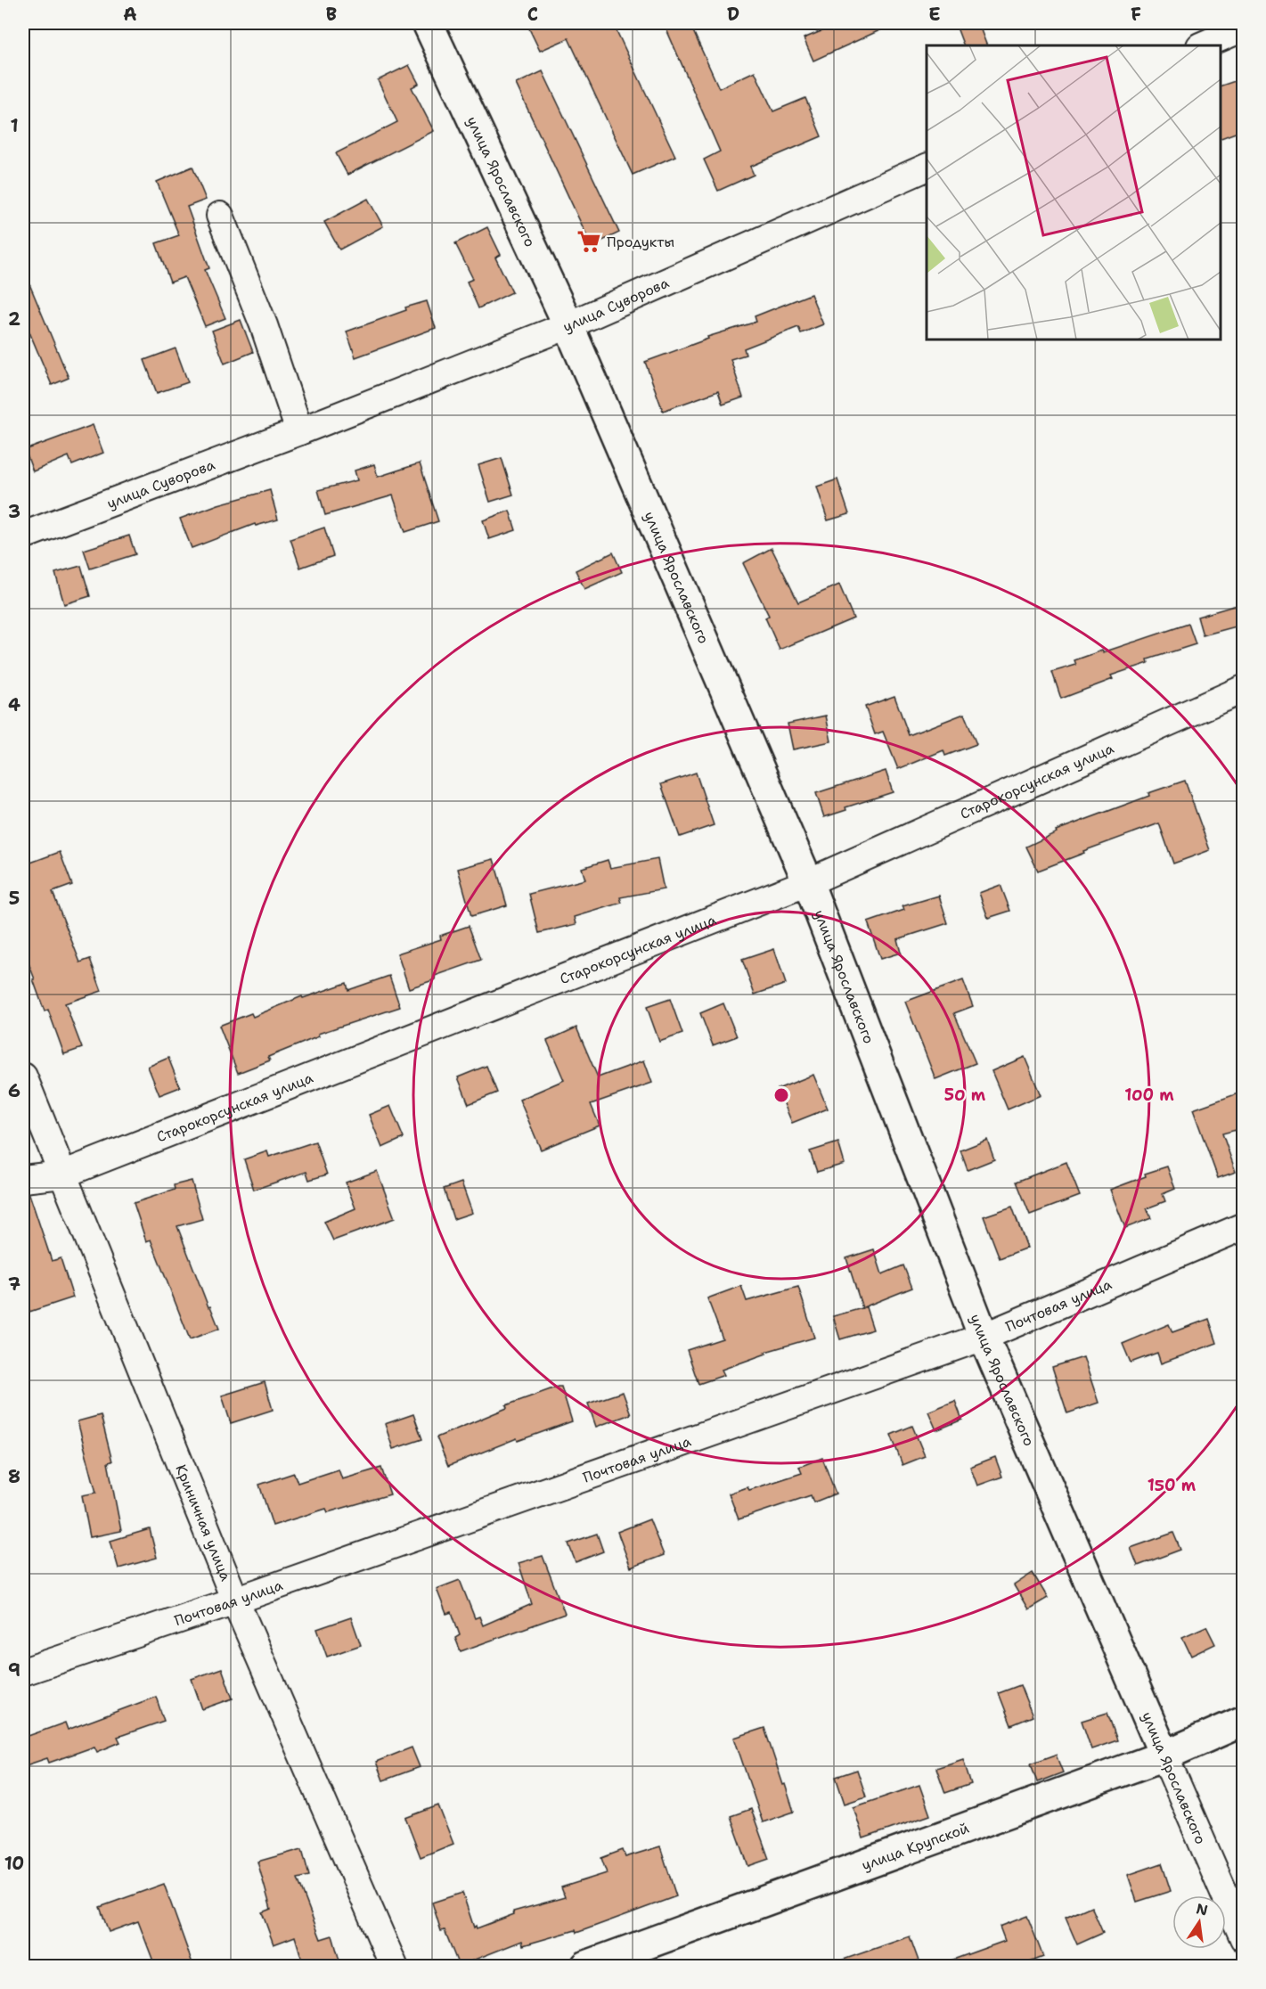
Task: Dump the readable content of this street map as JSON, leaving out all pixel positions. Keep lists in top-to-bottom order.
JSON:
{
  "streets": {
    "street": [
      "улица Ярославского",
      "улица Суворова",
      "Старокорсунская улица",
      "Почтовая улица",
      "Криничная улица",
      "улица Крупской"
    ]
  },
  "crossings": [
    ["улица Ярославского", "улица Суворова"],
    ["улица Ярославского", "Старокорсунская улица"],
    ["улица Ярославского", "Почтовая улица"],
    ["улица Ярославского", "улица Крупской"],
    ["Старокорсунская улица", "Криничная улица"],
    ["Почтовая улица", "Криничная улица"]
  ],
  "places": {
    "supermarket": ["Продукты"]
  },
  "north": "top",
  "grid": {
    "columns": [
      "A",
      "B",
      "C",
      "D",
      "E",
      "F"
    ],
    "rows": [
      "1",
      "2",
      "3",
      "4",
      "5",
      "6",
      "7",
      "8",
      "9",
      "10"
    ]
  },
  "rings": ["50 m", "100 m", "150 m"]
}
